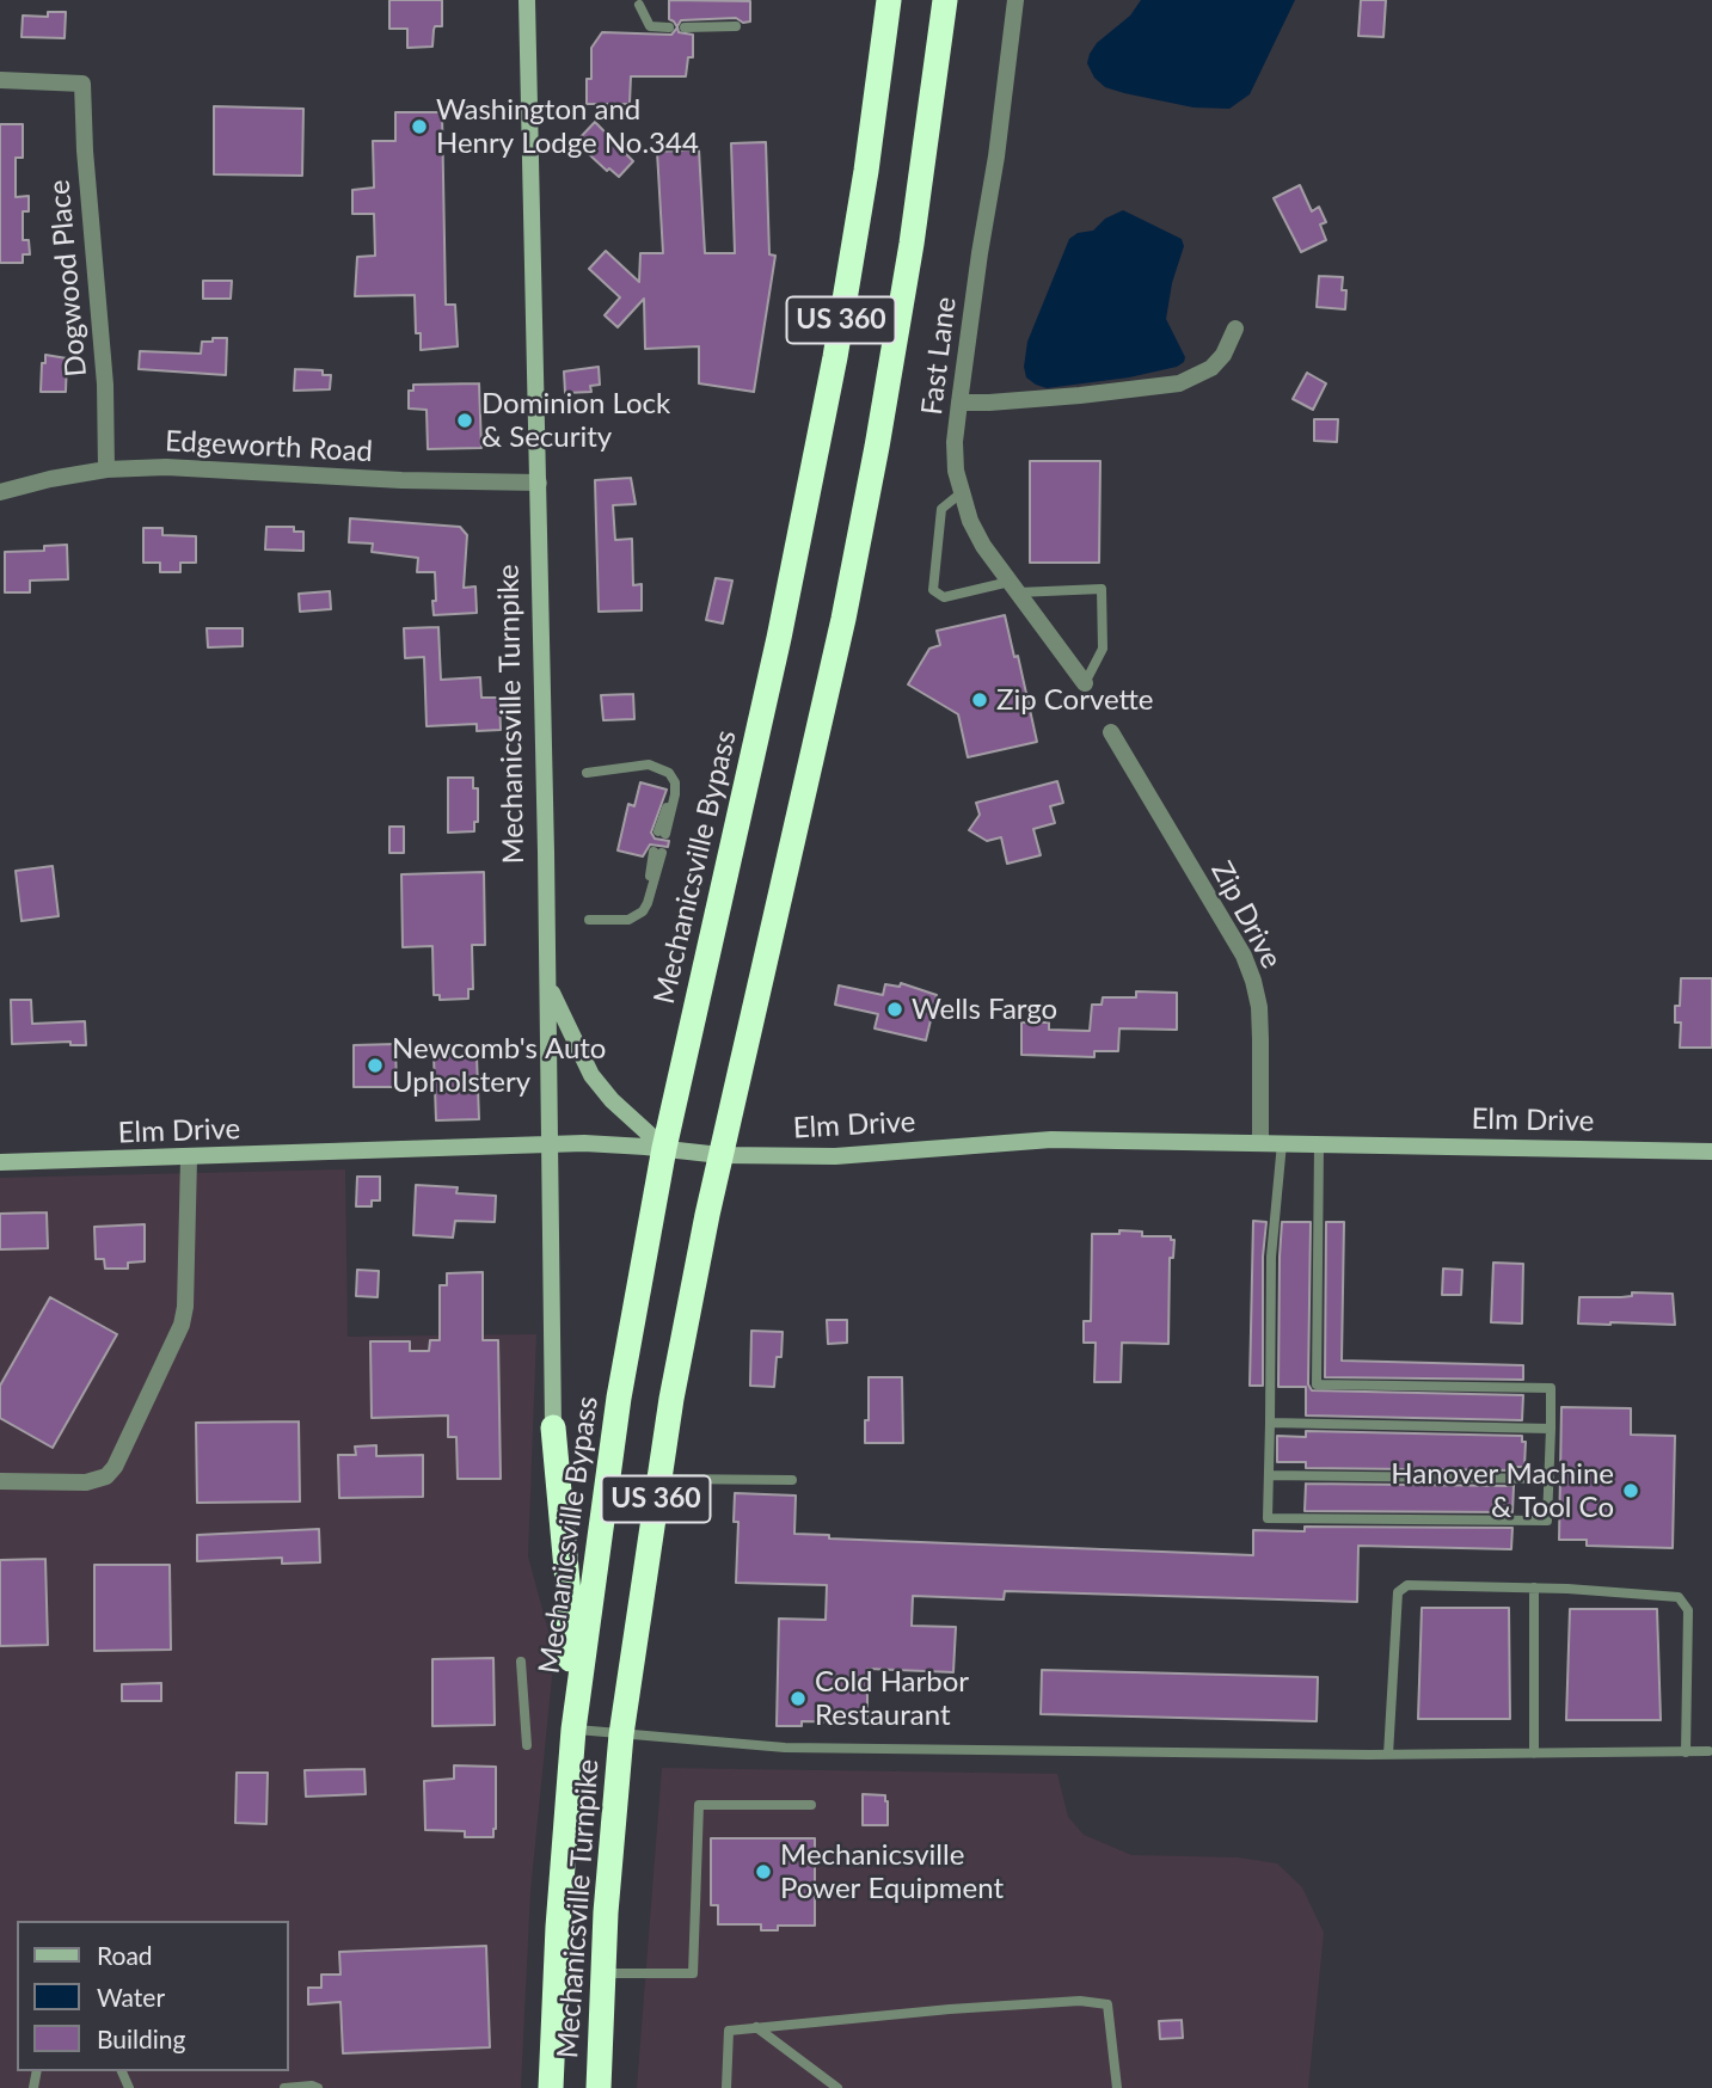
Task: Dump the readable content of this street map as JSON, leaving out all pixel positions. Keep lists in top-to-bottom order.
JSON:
{
  "streets": {
    "highway": ["US 360", "Mechanicsville Turnpike", "Mechanicsville Bypass"],
    "main road": ["Elm Drive"],
    "street": [
      "Dogwood Place",
      "Fast Lane",
      "Edgeworth Road",
      "Zip Drive"
    ]
  },
  "crossings": [
    ["Dogwood Place", "Edgeworth Road"],
    ["US 360", "Mechanicsville Turnpike"],
    ["US 360", "Elm Drive"],
    ["Edgeworth Road", "Mechanicsville Turnpike"],
    ["Mechanicsville Turnpike", "Mechanicsville Bypass"],
    ["Mechanicsville Turnpike", "Elm Drive"],
    ["Mechanicsville Bypass", "Elm Drive"],
    ["Zip Drive", "Elm Drive"]
  ],
  "places": [
    "Washington and Henry Lodge No.344",
    "Dominion Lock & Security",
    "Zip Corvette",
    "Wells Fargo",
    "Newcomb's Auto Upholstery",
    "Hanover Machine & Tool Co",
    "Cold Harbor Restaurant",
    "Mechanicsville Power Equipment"
  ],
  "legend": ["Road", "Water", "Building"]
}
